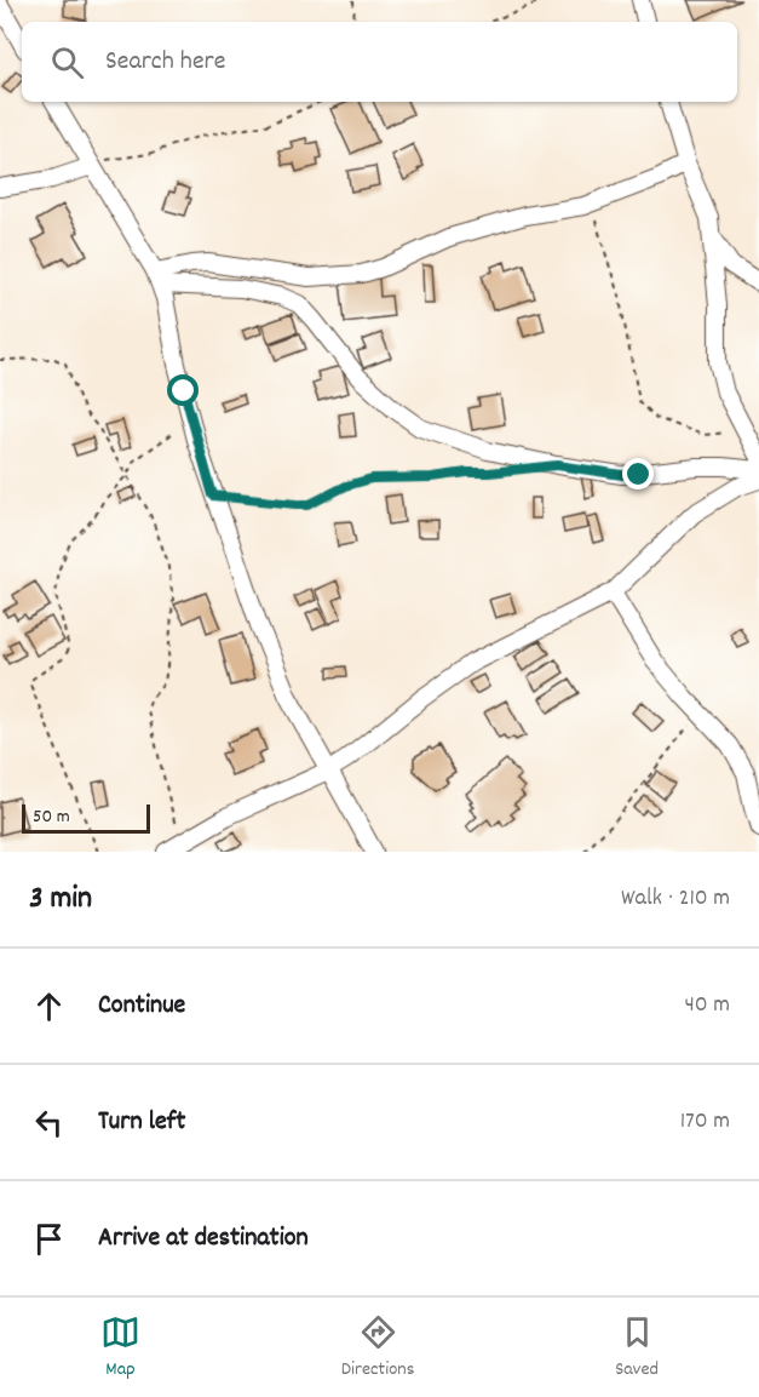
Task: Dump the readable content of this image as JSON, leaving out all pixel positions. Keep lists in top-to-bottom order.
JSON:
{
  "scale_bar": "50 m",
  "page": {
    "search": "Search here",
    "scale": "50 m",
    "heading": ["3 min", "Walk · 210 m"],
    "list": [
      ["Continue", "40 m"],
      ["Turn left", "170 m"],
      "Arrive at destination"
    ],
    "nav": ["Map", "Directions", "Saved"]
  }
}
